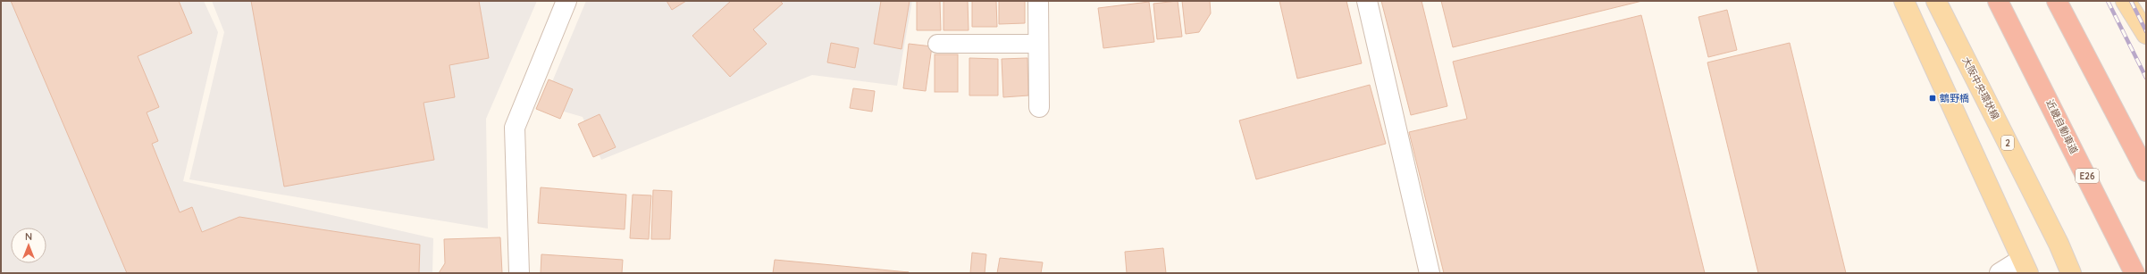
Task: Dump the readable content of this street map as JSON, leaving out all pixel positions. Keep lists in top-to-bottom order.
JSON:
{
  "streets": {
    "highway": ["近畿自動車道", "E26"],
    "main road": ["大阪中央環状線", "2"]
  },
  "places": {
    "transit": ["鶴野橋"]
  },
  "north": "top"
}
